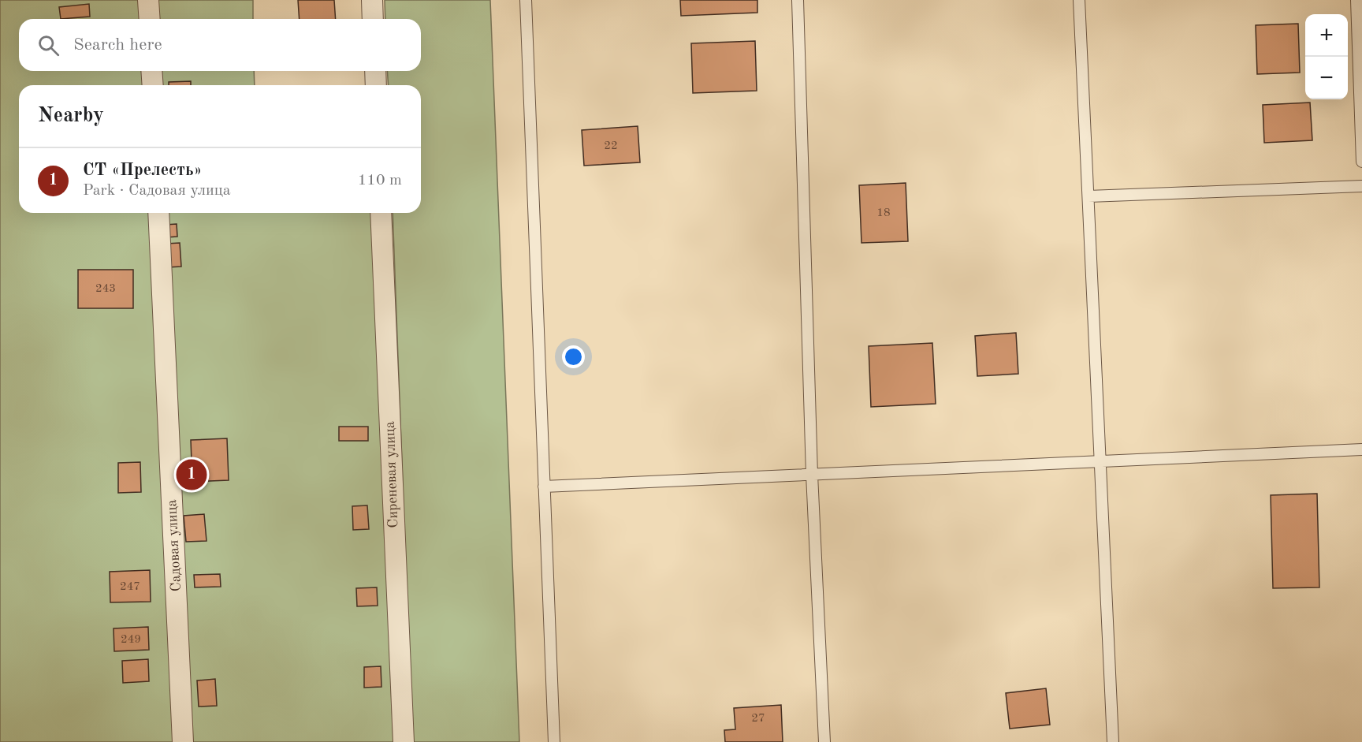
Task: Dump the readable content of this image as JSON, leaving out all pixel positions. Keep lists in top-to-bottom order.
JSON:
{
  "streets": {
    "street": ["Сиреневая улица", "Садовая улица"]
  },
  "house_numbers": [
    "22",
    "18",
    "243",
    "247",
    "249",
    "27"
  ],
  "page": {
    "map_buttons": ["+", "−"],
    "search": "Search here",
    "heading": "Nearby",
    "list": [
      {
        "mark": "1",
        "name": "СТ «Прелесть»",
        "note": "Park · Садовая улица",
        "value": "110 m"
      }
    ],
    "pins": "1"
  }
}
